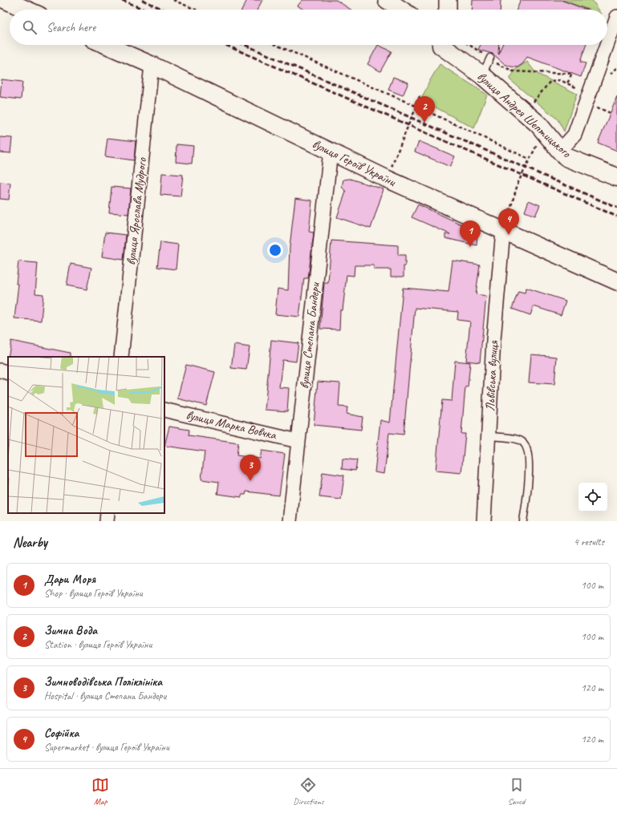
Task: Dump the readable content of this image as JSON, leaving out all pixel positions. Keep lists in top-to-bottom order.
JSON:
{
  "streets": {
    "main road": ["вулиця Андрея Шептицького"],
    "street": [
      "вулиця Героїв України",
      "вулиця Ярослава Мудрого",
      "вулиця Степана Бандери",
      "Львівська вулиця",
      "вулиця Марка Вовчка"
    ]
  },
  "crossings": [
    ["вулиця Героїв України", "вулиця Ярослава Мудрого"],
    ["вулиця Героїв України", "вулиця Степана Бандери"],
    ["вулиця Героїв України", "Львівська вулиця"],
    ["вулиця Степана Бандери", "вулиця Марка Вовчка"]
  ],
  "page": {
    "search": "Search here",
    "pins": [
      "2",
      "4",
      "1",
      "3"
    ],
    "heading": ["Nearby", "4 results"],
    "list": [
      {
        "mark": "1",
        "name": "Дари Моря",
        "note": "Shop · вулиця Героїв України",
        "value": "100 m"
      },
      {
        "mark": "2",
        "name": "Зимна Вода",
        "note": "Station · вулиця Героїв України",
        "value": "100 m"
      },
      {
        "mark": "3",
        "name": "Зимноводівська Поліклініка",
        "note": "Hospital · вулиця Степана Бандери",
        "value": "120 m"
      },
      {
        "mark": "4",
        "name": "Софійка",
        "note": "Supermarket · вулиця Героїв України",
        "value": "120 m"
      }
    ],
    "nav": ["Map", "Directions", "Saved"]
  }
}
